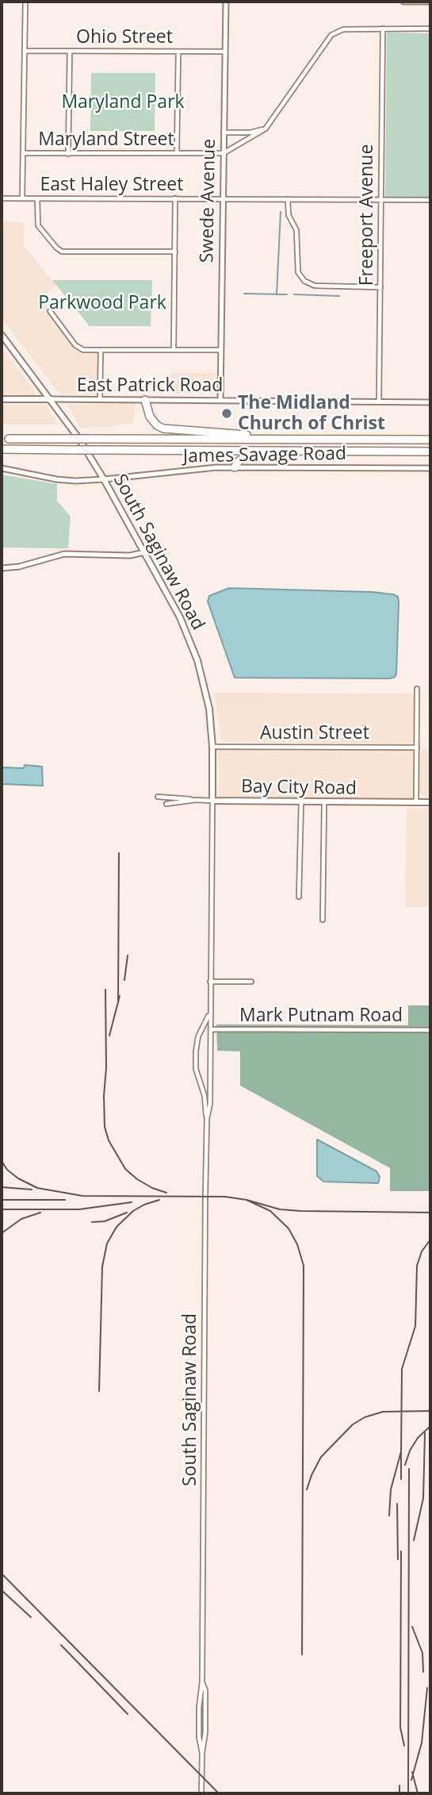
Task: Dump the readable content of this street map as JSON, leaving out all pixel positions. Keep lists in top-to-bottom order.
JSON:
{
  "streets": {
    "main road": ["East Patrick Road", "South Saginaw Road", "Bay City Road"],
    "street": [
      "Ohio Street",
      "Maryland Street",
      "East Haley Street",
      "Swede Avenue",
      "Freeport Avenue",
      "James Savage Road",
      "Austin Street",
      "Mark Putnam Road"
    ]
  },
  "crossings": [
    ["Ohio Street", "Swede Avenue"],
    ["Maryland Street", "Swede Avenue"],
    ["East Haley Street", "Swede Avenue"],
    ["East Haley Street", "Freeport Avenue"],
    ["Swede Avenue", "East Patrick Road"],
    ["Freeport Avenue", "East Patrick Road"],
    ["East Patrick Road", "South Saginaw Road"],
    ["James Savage Road", "South Saginaw Road"],
    ["South Saginaw Road", "Austin Street"],
    ["South Saginaw Road", "Bay City Road"],
    ["South Saginaw Road", "Mark Putnam Road"]
  ],
  "parks": ["Maryland Park", "Parkwood Park"],
  "places": ["The Midland Church of Christ"]
}
